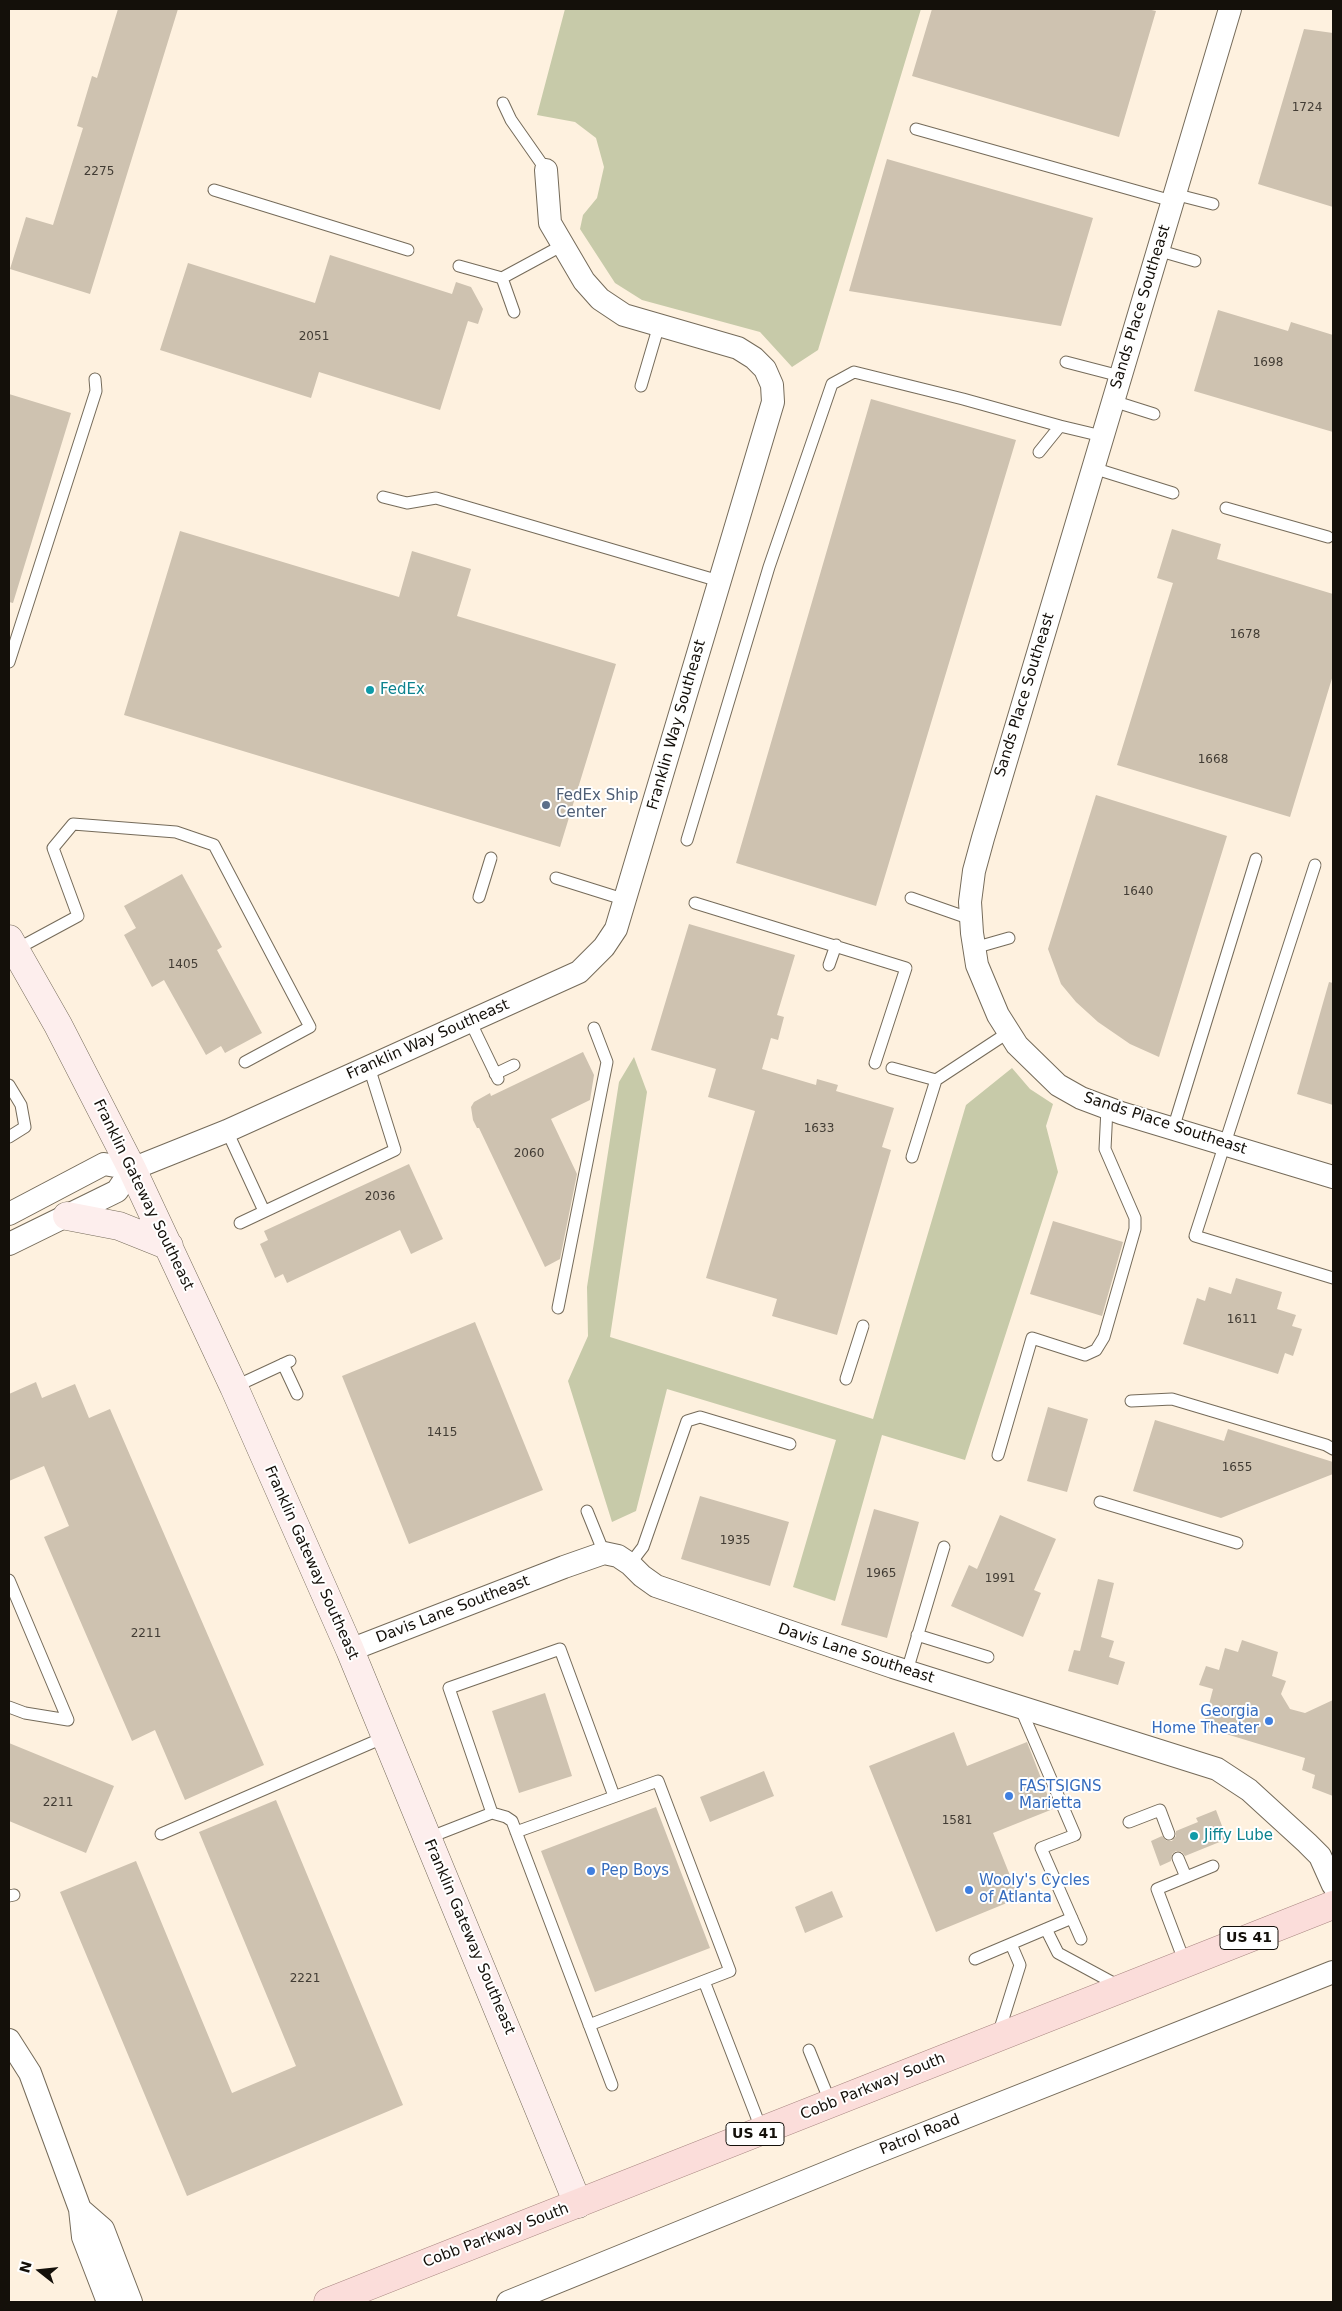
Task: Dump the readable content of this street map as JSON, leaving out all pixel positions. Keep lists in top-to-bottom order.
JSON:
{
  "streets": {
    "main road": ["US 41", "Cobb Parkway South"],
    "street": [
      "Sands Place Southeast",
      "Franklin Way Southeast",
      "Franklin Gateway Southeast",
      "Davis Lane Southeast",
      "Patrol Road"
    ]
  },
  "crossings": [
    ["Franklin Way Southeast", "Franklin Gateway Southeast"],
    ["Franklin Gateway Southeast", "Davis Lane Southeast"],
    ["Franklin Gateway Southeast", "Cobb Parkway South"]
  ],
  "places": [
    "FedEx",
    "FedEx Ship Center",
    "Georgia Home Theater",
    "FASTSIGNS Marietta",
    "Jiffy Lube",
    "Pep Boys",
    "Wooly's Cycles of Atlanta"
  ],
  "house_numbers": [
    "1724",
    "2275",
    "2051",
    "1698",
    "1678",
    "1668",
    "1640",
    "1405",
    "1633",
    "2060",
    "2036",
    "1611",
    "1415",
    "1655",
    "1935",
    "1965",
    "1991",
    "2211",
    "2211",
    "1581",
    "2221"
  ],
  "north": "left"
}
